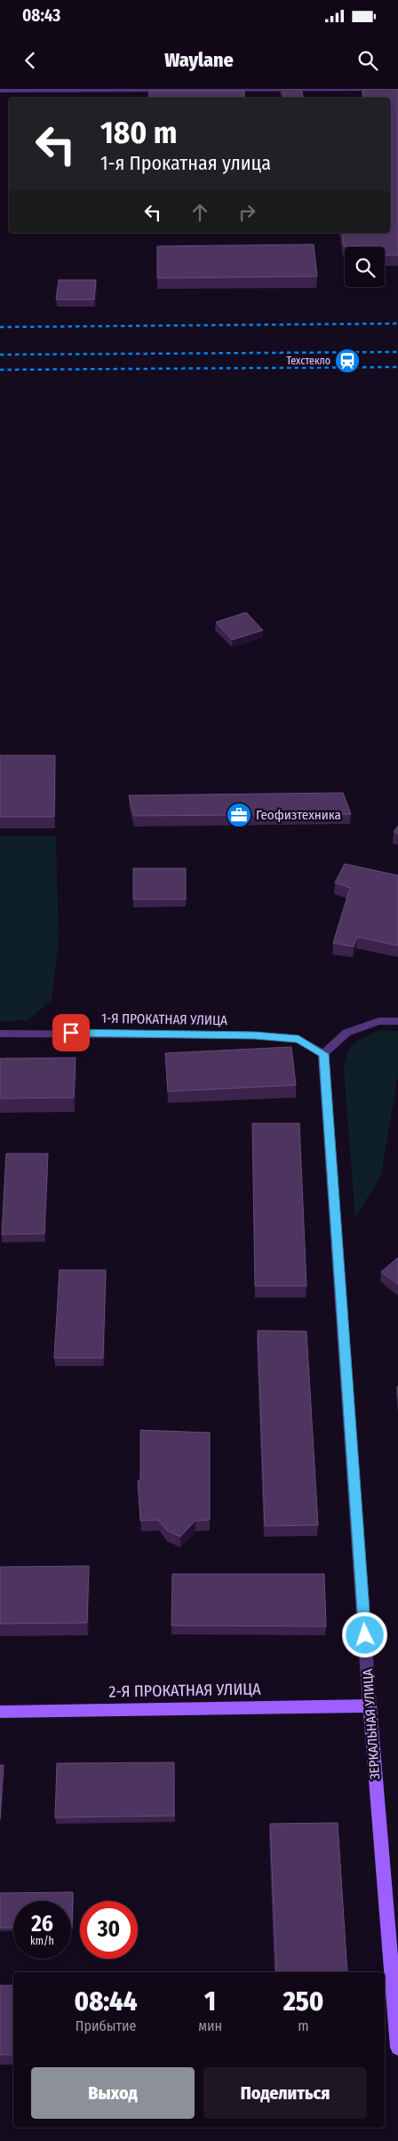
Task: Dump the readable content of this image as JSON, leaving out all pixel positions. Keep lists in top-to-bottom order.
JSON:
{
  "streets": {
    "street": ["1-Я ПРОКАТНАЯ УЛИЦА", "2-Я ПРОКАТНАЯ УЛИЦА", "ЗЕРКАЛЬНАЯ УЛИЦА"]
  },
  "crossings": [
    ["1-Я ПРОКАТНАЯ УЛИЦА", "ЗЕРКАЛЬНАЯ УЛИЦА"],
    ["2-Я ПРОКАТНАЯ УЛИЦА", "ЗЕРКАЛЬНАЯ УЛИЦА"]
  ],
  "places": {
    "station": ["Техстекло"],
    "office": ["Геофизтехника"]
  },
  "page": {
    "status": "08:43",
    "header": "Waylane",
    "turn": ["180 m", "1-я Прокатная улица"],
    "speed": "26 km/h",
    "limit": "30",
    "eta": [
      "08:44",
      "Прибытие",
      "1",
      "мин",
      "250",
      "m"
    ],
    "buttons": ["Выход", "Поделиться"]
  }
}
